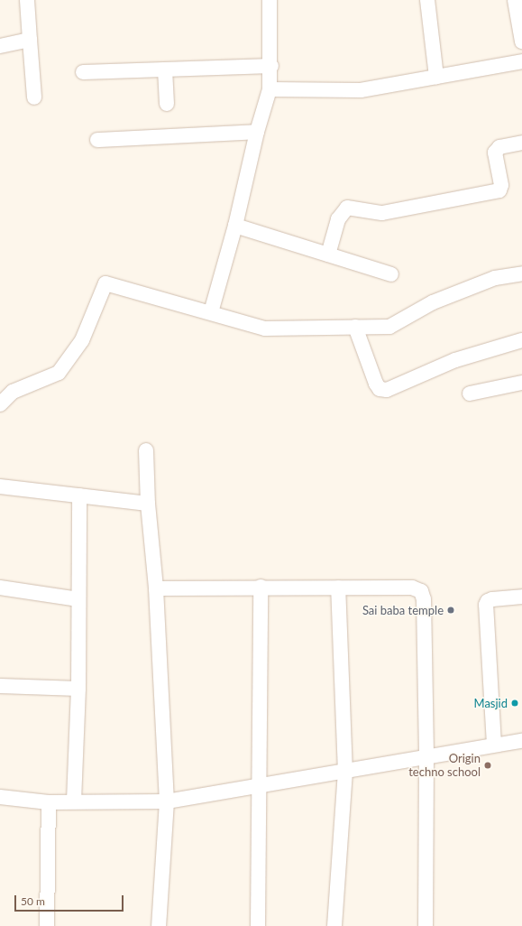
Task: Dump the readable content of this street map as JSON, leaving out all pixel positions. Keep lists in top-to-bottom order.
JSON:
{
  "places": ["Sai baba temple", "Masjid", "Origin techno school"],
  "scale_bar": "50 m"
}
